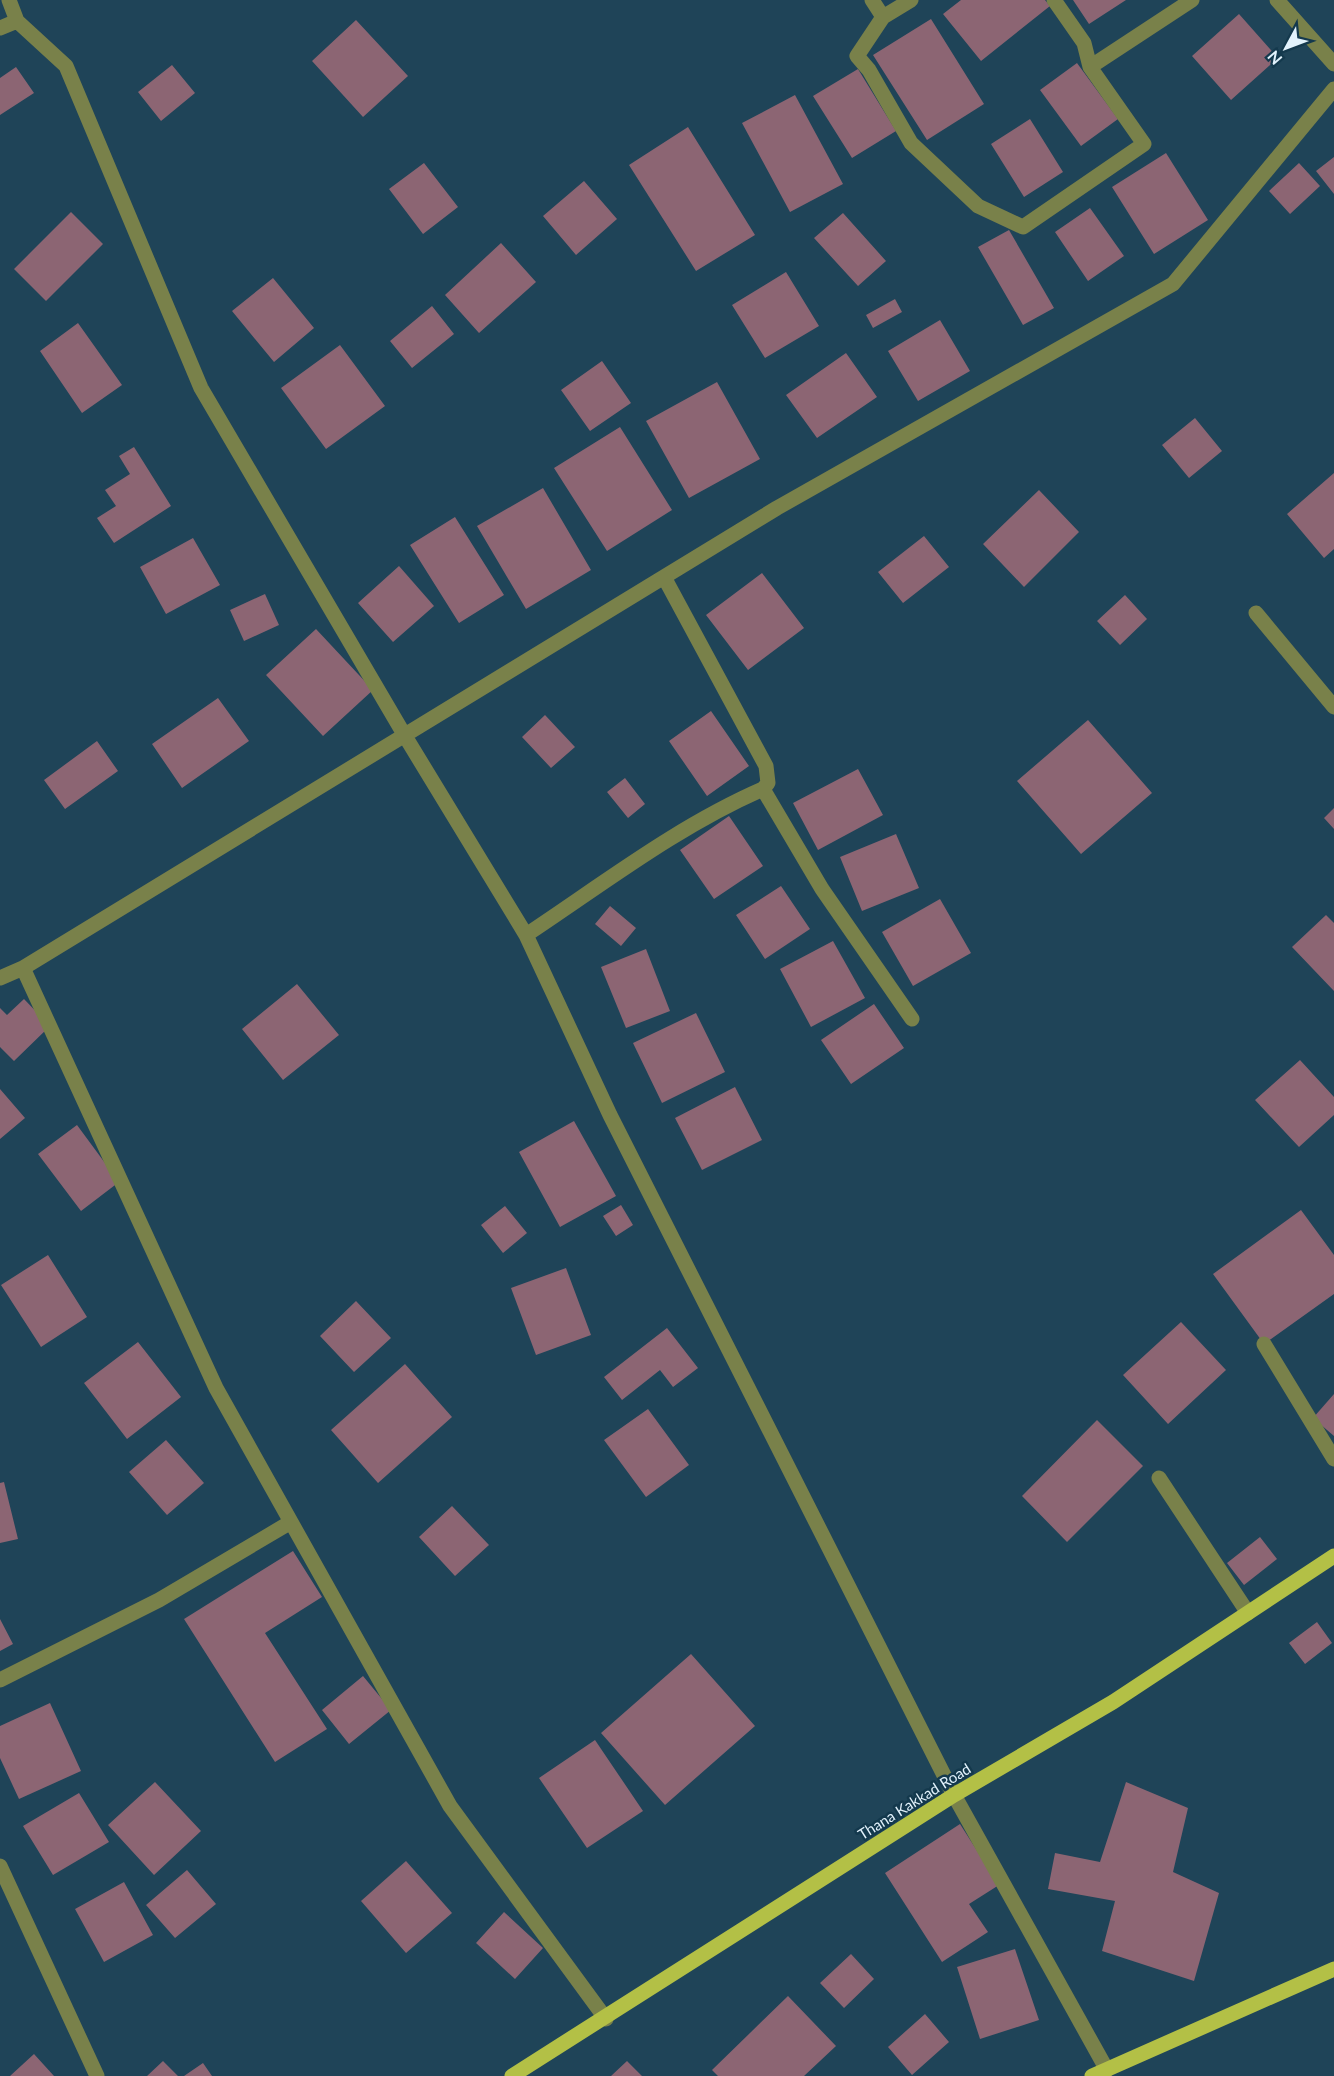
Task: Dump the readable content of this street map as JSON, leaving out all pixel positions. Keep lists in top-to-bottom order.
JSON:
{
  "streets": {
    "main road": ["Thana Kakkad Road"]
  },
  "north": "bottom left"
}
